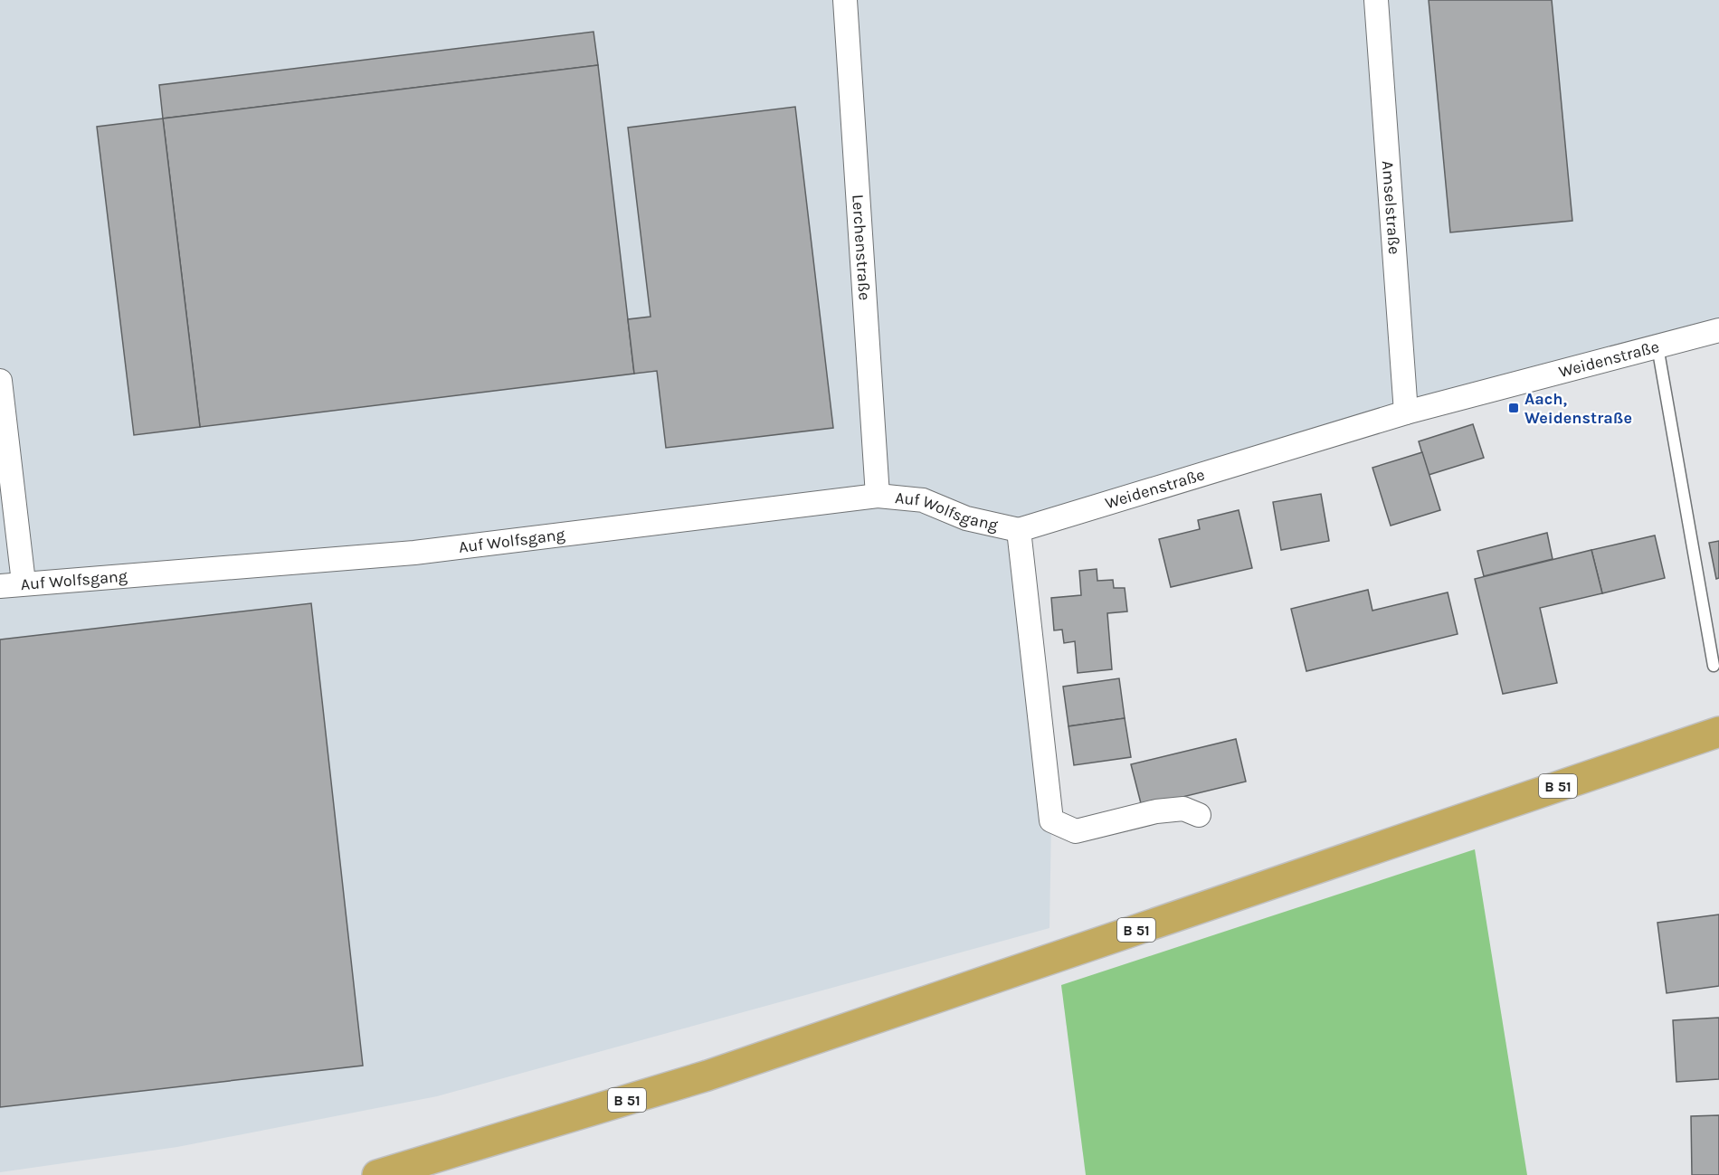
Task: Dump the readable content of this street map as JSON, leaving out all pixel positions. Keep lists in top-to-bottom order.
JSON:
{
  "streets": {
    "highway": ["B 51"],
    "street": [
      "Amselstraße",
      "Lerchenstraße",
      "Weidenstraße",
      "Auf Wolfsgang"
    ]
  },
  "crossings": [
    ["Amselstraße", "Weidenstraße"],
    ["Lerchenstraße", "Auf Wolfsgang"],
    ["Weidenstraße", "Auf Wolfsgang"]
  ],
  "places": {
    "transit": ["Aach, Weidenstraße"]
  }
}
